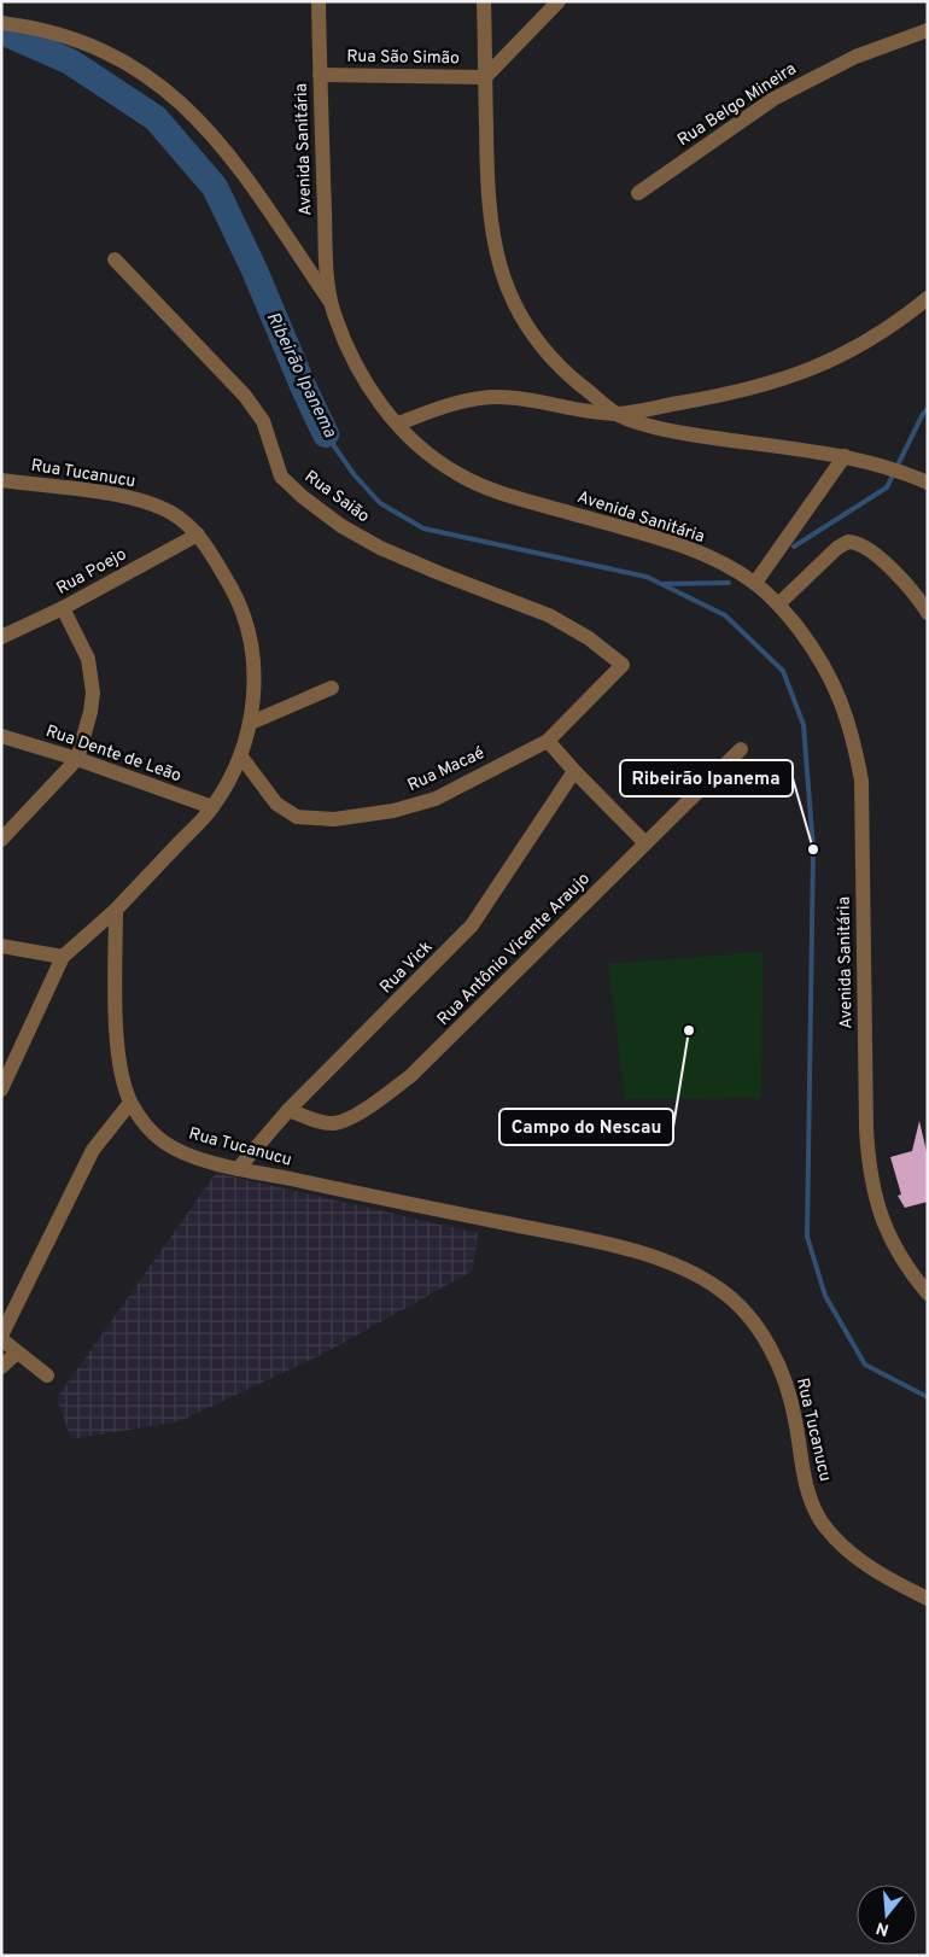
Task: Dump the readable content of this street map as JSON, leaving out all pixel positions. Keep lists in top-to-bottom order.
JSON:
{
  "streets": {
    "street": [
      "Rua São Simão",
      "Rua Belgo Mineira",
      "Avenida Sanitária",
      "Rua Tucanucu",
      "Rua Saião",
      "Rua Poejo",
      "Rua Dente de Leão",
      "Rua Macaé",
      "Rua Antônio Vicente Araujo",
      "Rua Vick"
    ]
  },
  "crossings": [
    ["Rua São Simão", "Avenida Sanitária"],
    ["Rua Tucanucu", "Rua Poejo"],
    ["Rua Tucanucu", "Rua Dente de Leão"],
    ["Rua Tucanucu", "Rua Macaé"],
    ["Rua Tucanucu", "Rua Vick"],
    ["Rua Saião", "Rua Macaé"],
    ["Rua Antônio Vicente Araujo", "Rua Vick"]
  ],
  "water": ["Ribeirão Ipanema"],
  "places": ["Ribeirão Ipanema", "Campo do Nescau"],
  "north": "bottom"
}
